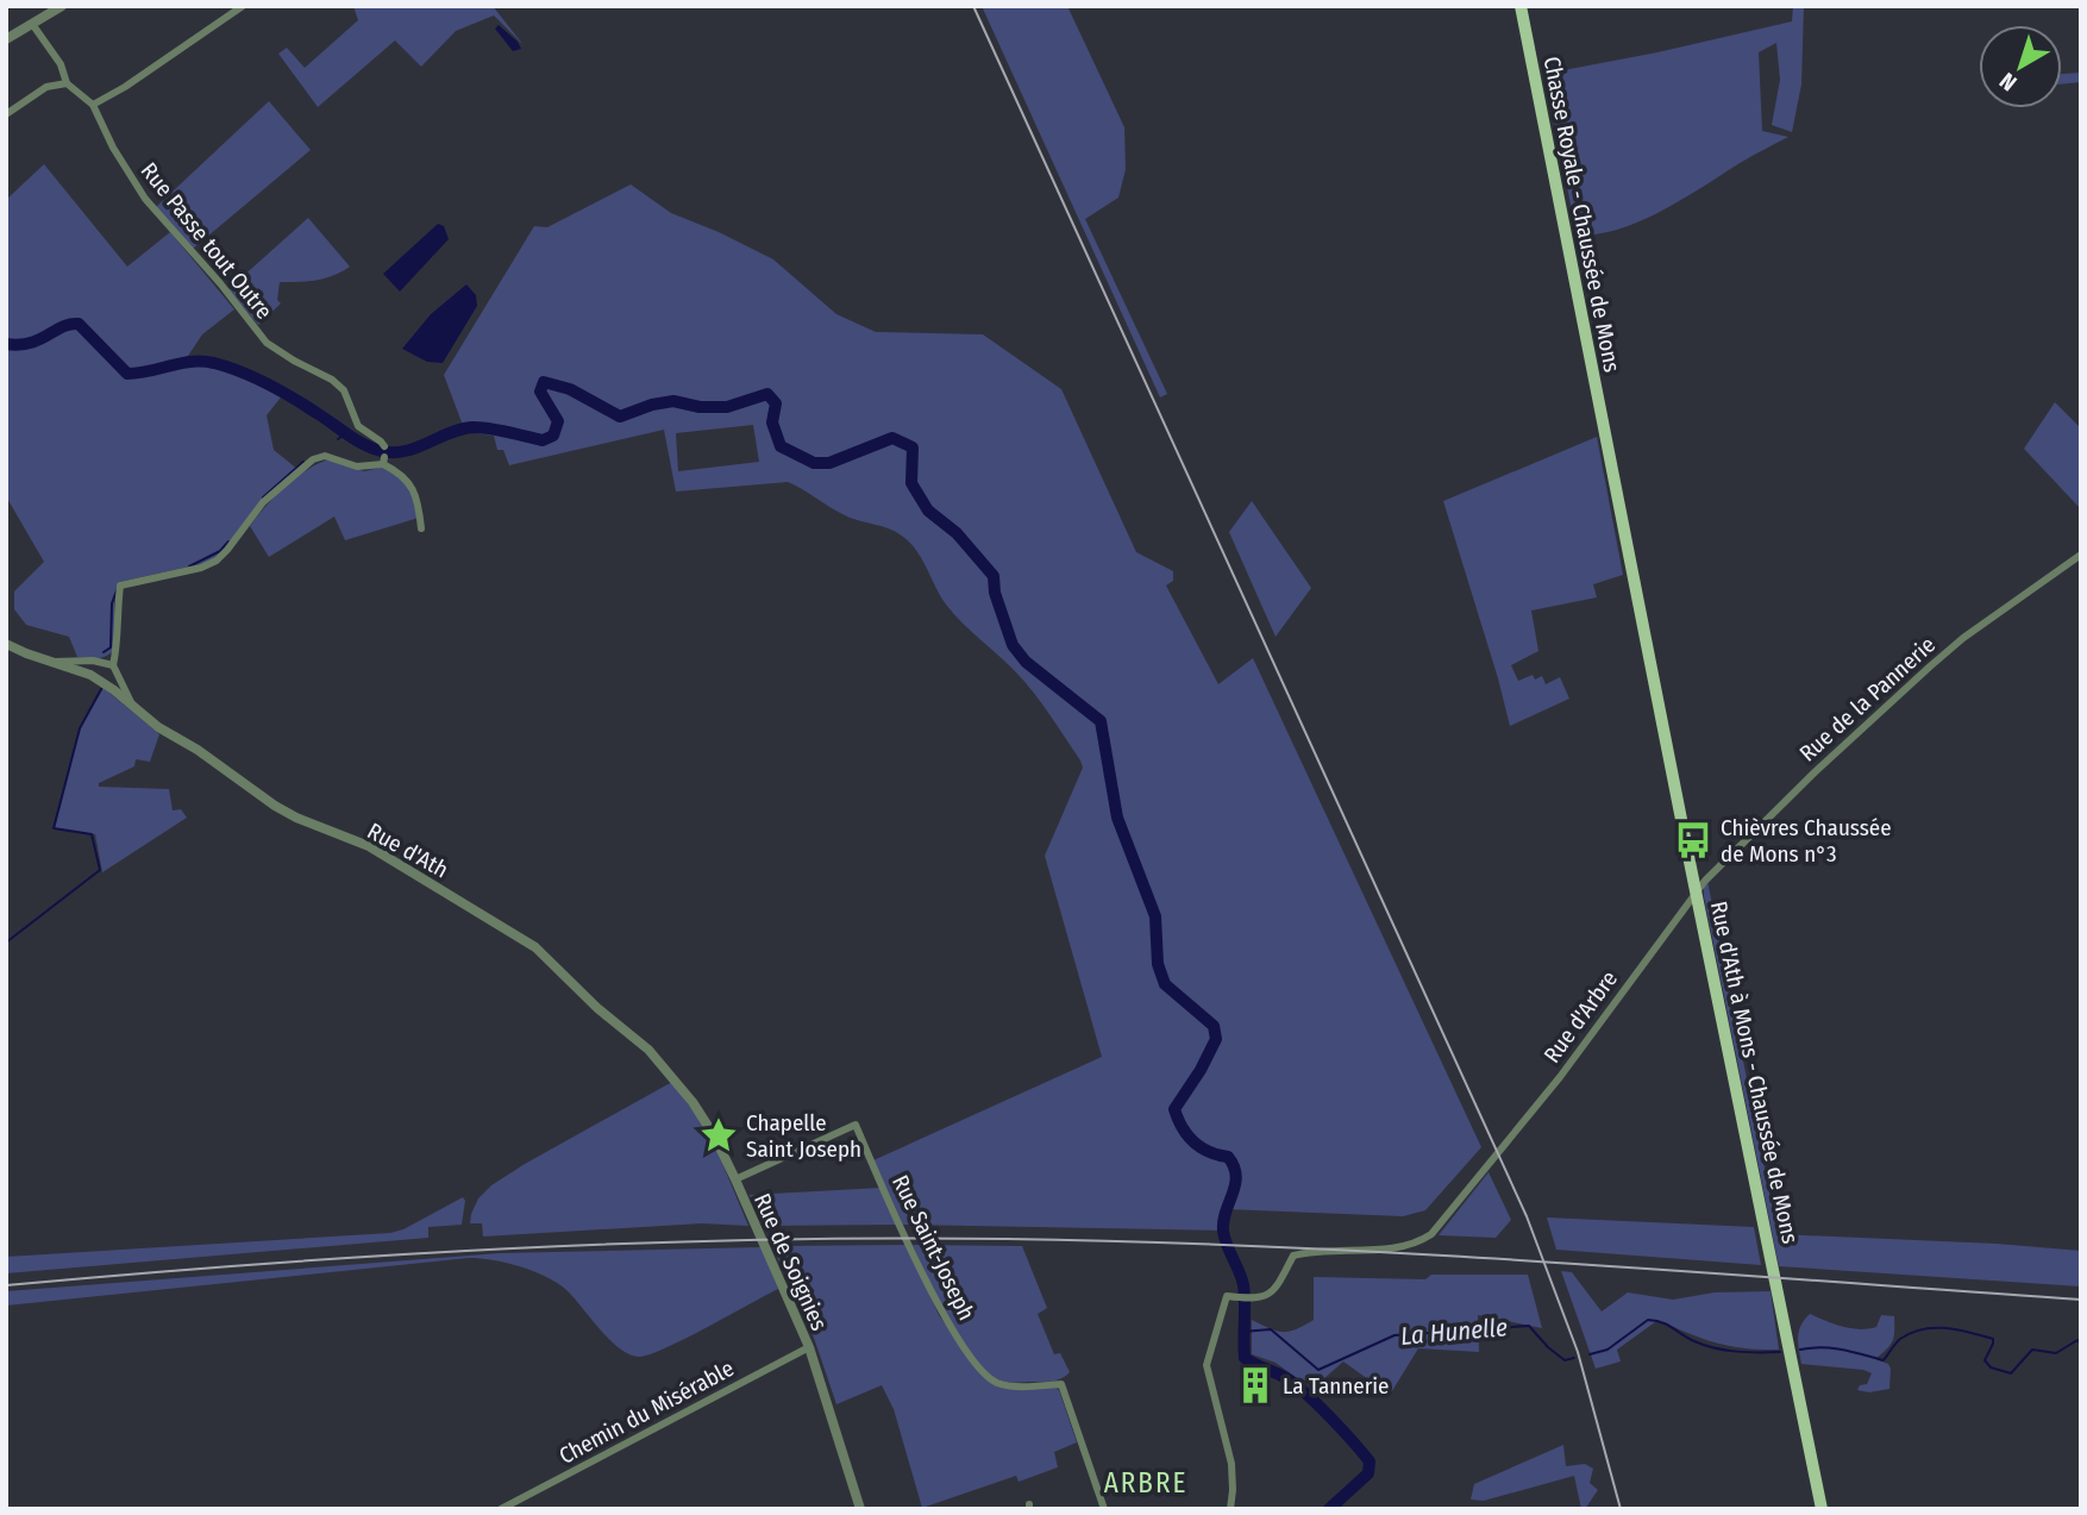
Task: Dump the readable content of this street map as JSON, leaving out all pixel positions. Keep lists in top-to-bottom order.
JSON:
{
  "streets": {
    "main road": ["Chasse Royale - Chaussée de Mons", "Rue d'Ath à Mons - Chaussée de Mons"],
    "street": [
      "Rue Passe tout Outre",
      "Rue de la Pannerie",
      "Rue d'Ath",
      "Rue d'Arbre",
      "Rue Saint-Joseph",
      "Rue de Soignies",
      "Chemin du Misérable"
    ]
  },
  "crossings": [
    ["Chasse Royale - Chaussée de Mons", "Rue d'Ath à Mons - Chaussée de Mons"],
    ["Rue de la Pannerie", "Rue d'Arbre"],
    ["Rue de la Pannerie", "Rue d'Ath à Mons - Chaussée de Mons"],
    ["Rue d'Ath", "Rue de Soignies"],
    ["Rue d'Arbre", "Rue d'Ath à Mons - Chaussée de Mons"],
    ["Rue Saint-Joseph", "Rue de Soignies"],
    ["Rue de Soignies", "Chemin du Misérable"]
  ],
  "districts": ["ARBRE"],
  "water": ["La Hunelle"],
  "places": {
    "bus stop": ["Chièvres Chaussée de Mons n°3"],
    "place": ["Chapelle Saint Joseph"],
    "building": ["La Tannerie"]
  },
  "north": "bottom left"
}
